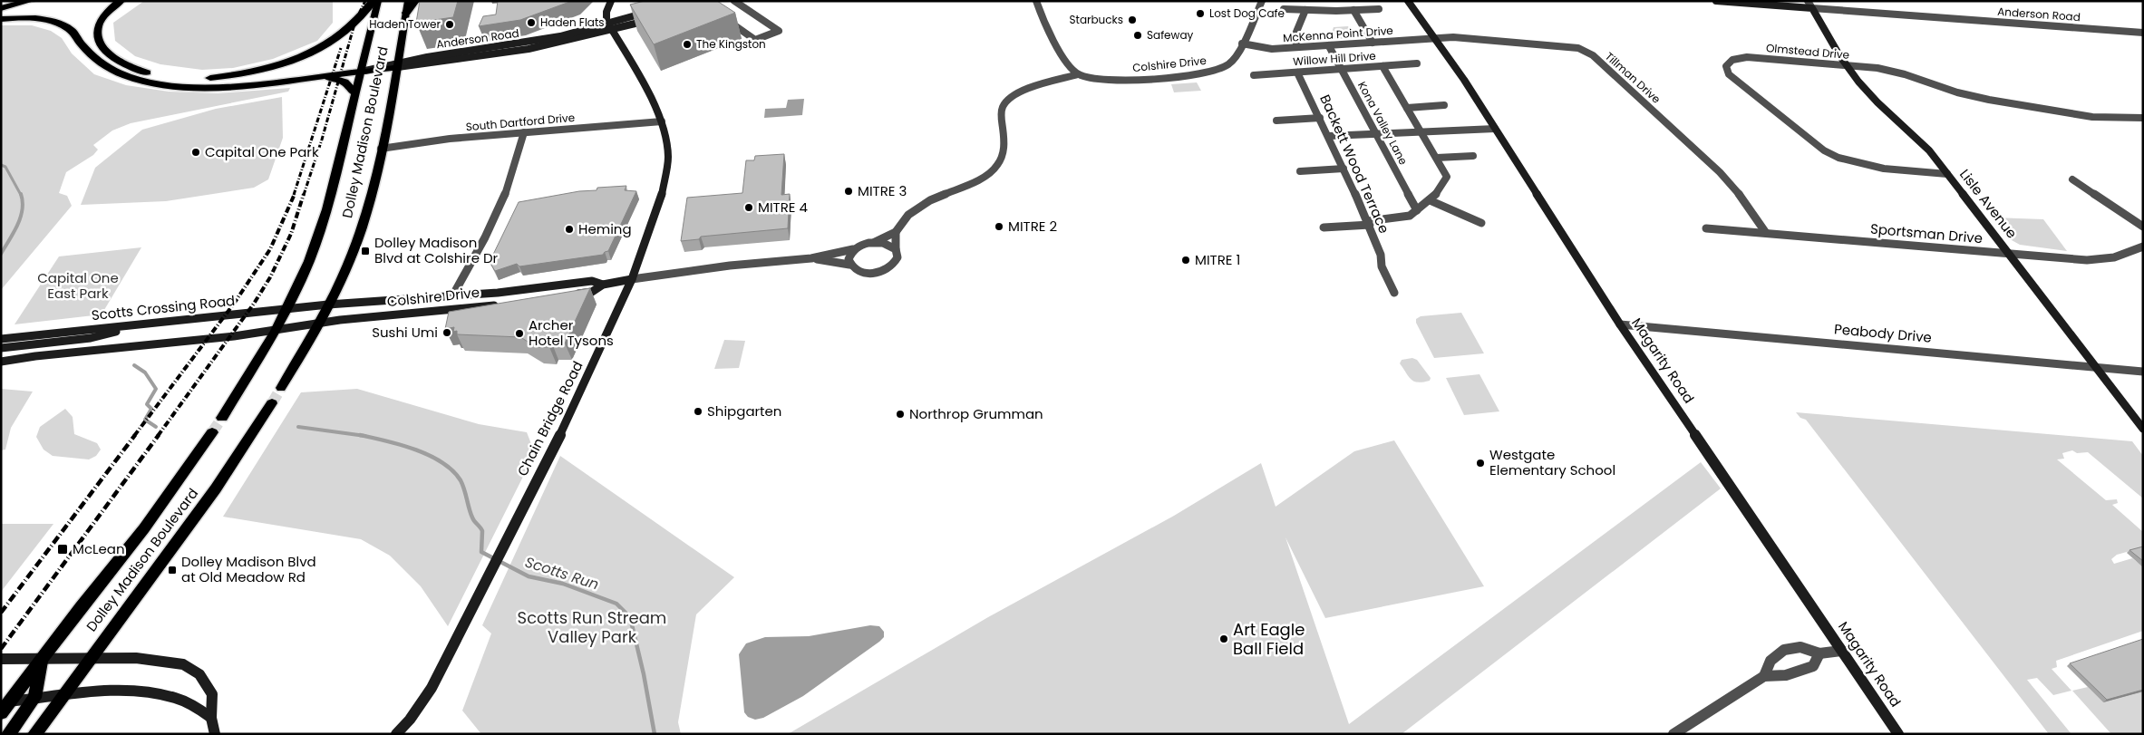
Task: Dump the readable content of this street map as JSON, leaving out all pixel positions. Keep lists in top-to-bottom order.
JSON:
{
  "streets": {
    "main road": ["Dolley Madison Boulevard"],
    "street": [
      "Anderson Road",
      "McKenna Point Drive",
      "Olmstead Drive",
      "Willow Hill Drive",
      "Colshire Drive",
      "Tillman Drive",
      "South Dartford Drive",
      "Kona Valley Lane",
      "Backett Wood Terrace",
      "Lisle Avenue",
      "Sportsman Drive",
      "Scotts Crossing Road",
      "Peabody Drive",
      "Magarity Road",
      "Chain Bridge Road"
    ]
  },
  "crossings": [
    ["Anderson Road", "Dolley Madison Boulevard"],
    ["Anderson Road", "Lisle Avenue"],
    ["Anderson Road", "Chain Bridge Road"],
    ["McKenna Point Drive", "Colshire Drive"],
    ["McKenna Point Drive", "Tillman Drive"],
    ["McKenna Point Drive", "Kona Valley Lane"],
    ["McKenna Point Drive", "Magarity Road"],
    ["Olmstead Drive", "Lisle Avenue"],
    ["Willow Hill Drive", "Kona Valley Lane"],
    ["Willow Hill Drive", "Backett Wood Terrace"],
    ["Colshire Drive", "Dolley Madison Boulevard"],
    ["Colshire Drive", "Scotts Crossing Road"],
    ["Colshire Drive", "Chain Bridge Road"],
    ["Tillman Drive", "Sportsman Drive"],
    ["Tillman Drive", "Magarity Road"],
    ["South Dartford Drive", "Dolley Madison Boulevard"],
    ["South Dartford Drive", "Chain Bridge Road"],
    ["Dolley Madison Boulevard", "Scotts Crossing Road"],
    ["Lisle Avenue", "Sportsman Drive"],
    ["Lisle Avenue", "Peabody Drive"],
    ["Peabody Drive", "Magarity Road"]
  ],
  "water": ["Scotts Run"],
  "parks": ["Capital One East Park", "Scotts Run Stream Valley Park"],
  "places": {
    "other": [
      "Lost Dog Cafe",
      "Starbucks",
      "Haden Flats",
      "Haden Tower",
      "Safeway",
      "The Kingston",
      "Capital One Park",
      "MITRE 3",
      "MITRE 4",
      "MITRE 2",
      "Heming",
      "MITRE 1",
      "Sushi Umi",
      "Archer Hotel Tysons",
      "Shipgarten",
      "Northrop Grumman",
      "Westgate Elementary School",
      "Art Eagle Ball Field"
    ],
    "transit": ["Dolley Madison Blvd at Colshire Dr", "McLean", "Dolley Madison Blvd at Old Meadow Rd"]
  }
}
